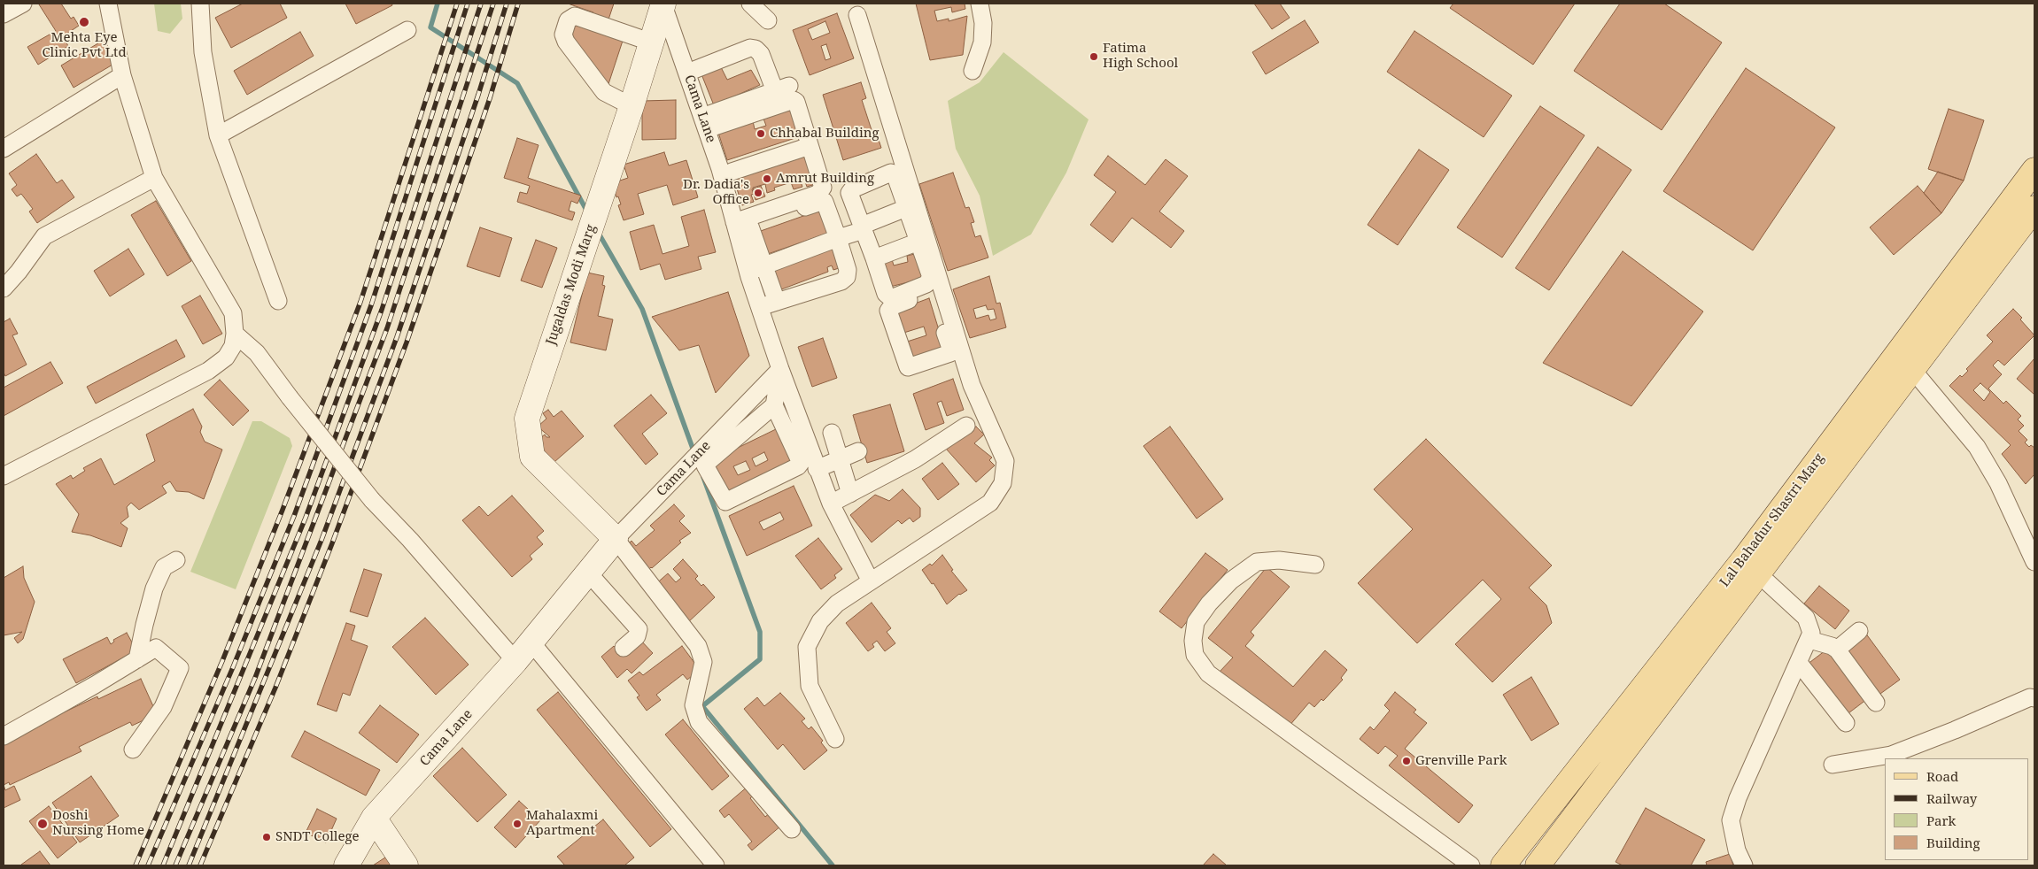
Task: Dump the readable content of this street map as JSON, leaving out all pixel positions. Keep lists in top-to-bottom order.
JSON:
{
  "streets": {
    "main road": ["Lal Bahadur Shastri Marg"],
    "street": ["Cama Lane", "Jugaldas Modi Marg"]
  },
  "crossings": [
    ["Cama Lane", "Jugaldas Modi Marg"]
  ],
  "places": [
    "Mehta Eye Clinic Pvt Ltd",
    "Fatima High School",
    "Chhabal Building",
    "Amrut Building",
    "Dr. Dadia's Office",
    "Grenville Park",
    "Doshi Nursing Home",
    "Mahalaxmi Apartment",
    "SNDT College"
  ],
  "legend": [
    "Road",
    "Railway",
    "Park",
    "Building"
  ]
}
